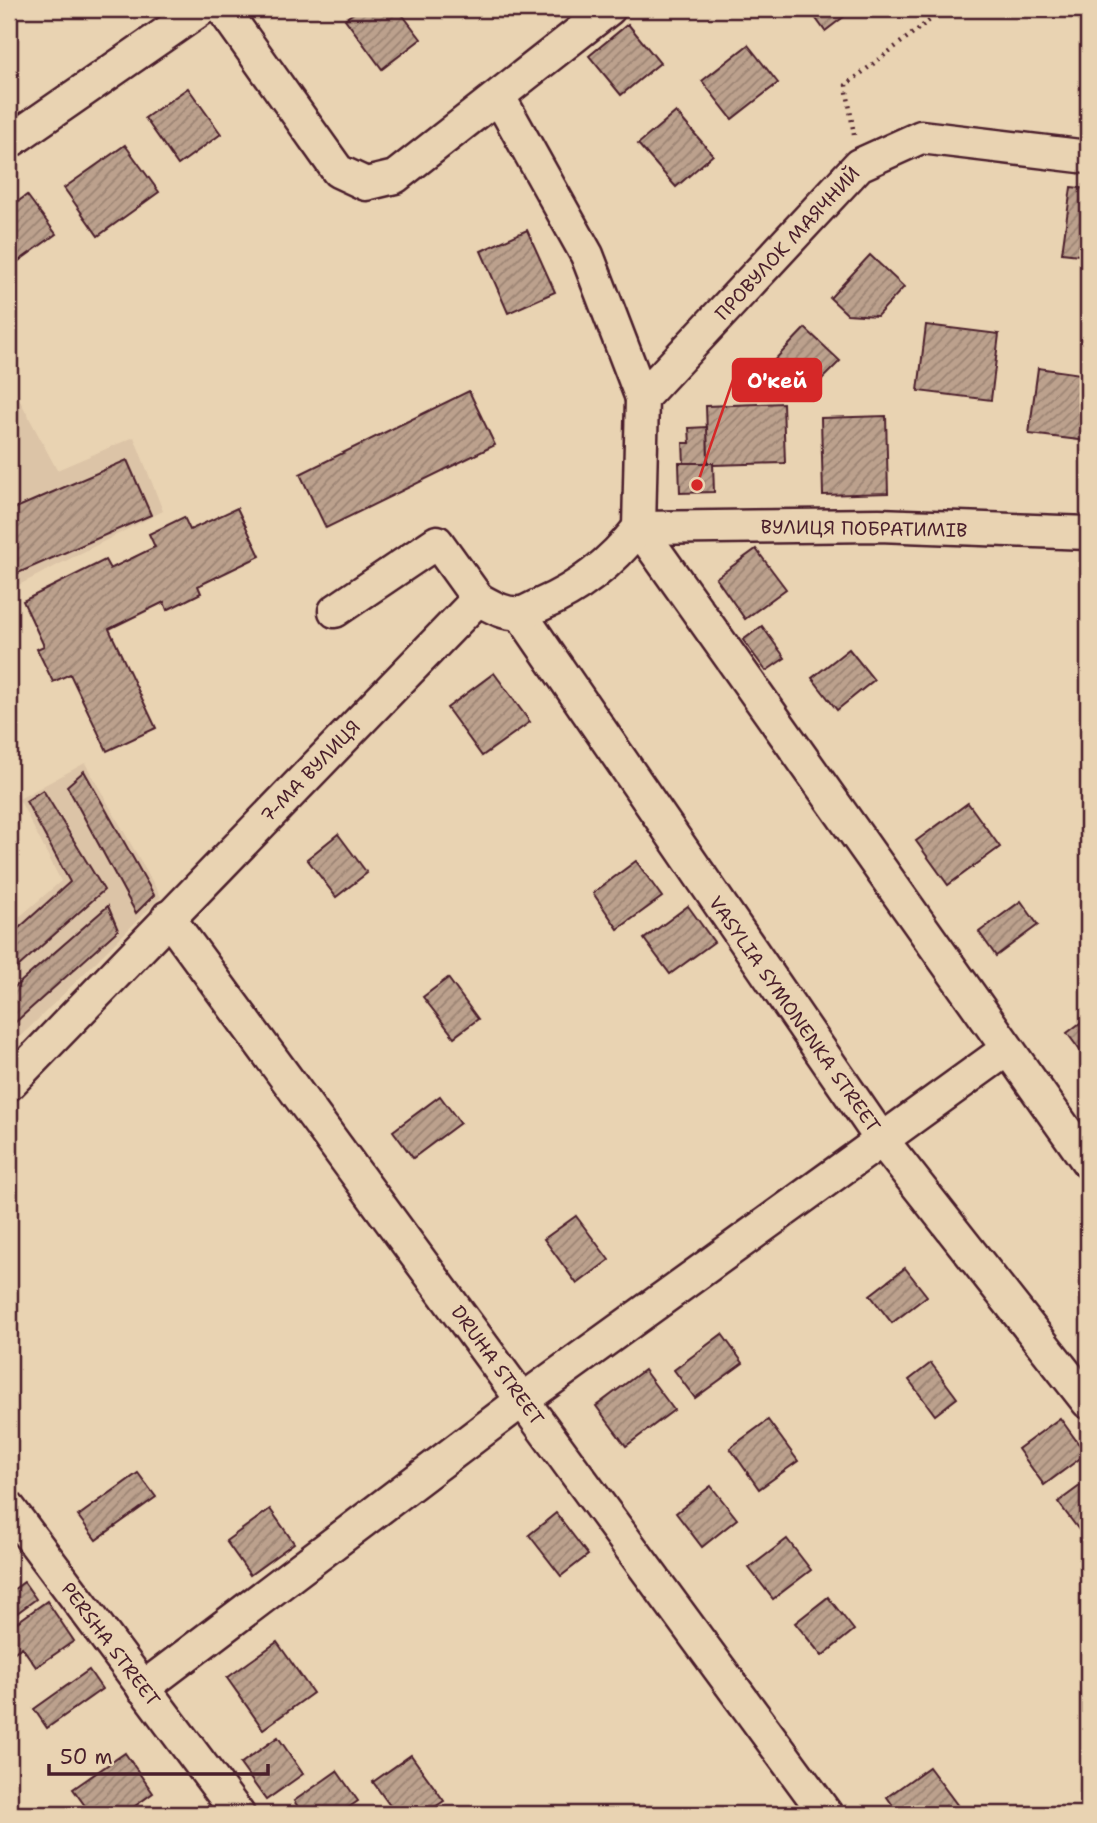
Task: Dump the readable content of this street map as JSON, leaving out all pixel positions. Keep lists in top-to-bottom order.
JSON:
{
  "streets": {
    "street": [
      "ПРОВУЛОК МАЯЧНИЙ",
      "ВУЛИЦЯ ПОБРАТИМІВ",
      "7-МА ВУЛИЦЯ",
      "VASYLIA SYMONENKA STREET",
      "DRUHA STREET",
      "PERSHA STREET"
    ]
  },
  "crossings": [
    ["7-МА ВУЛИЦЯ", "DRUHA STREET"]
  ],
  "places": ["О'кей"],
  "scale_bar": "50 m"
}
